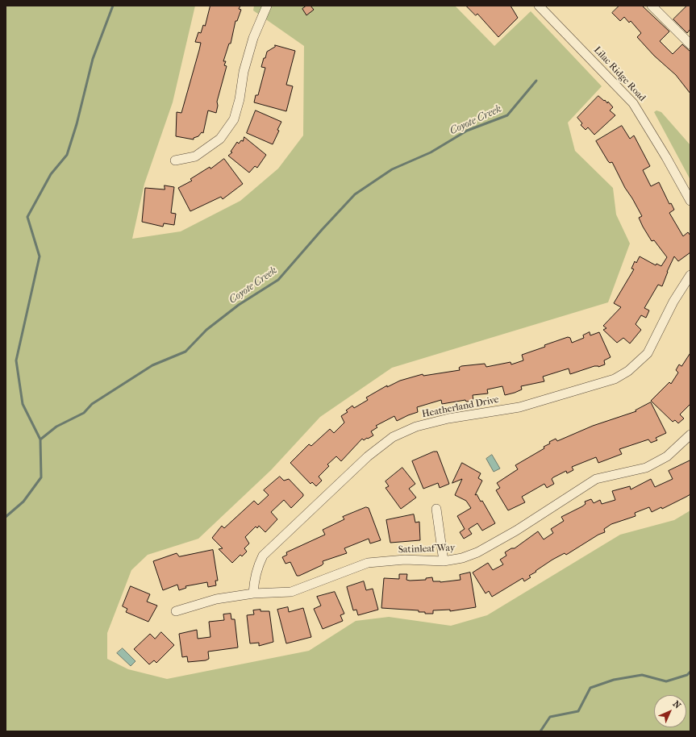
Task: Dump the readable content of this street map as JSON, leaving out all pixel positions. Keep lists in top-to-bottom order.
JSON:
{
  "streets": {
    "street": ["Lilac Ridge Road", "Heatherland Drive", "Satinleaf Way"]
  },
  "crossings": [
    ["Heatherland Drive", "Satinleaf Way"]
  ],
  "water": ["Coyote Creek"],
  "north": "top right"
}
